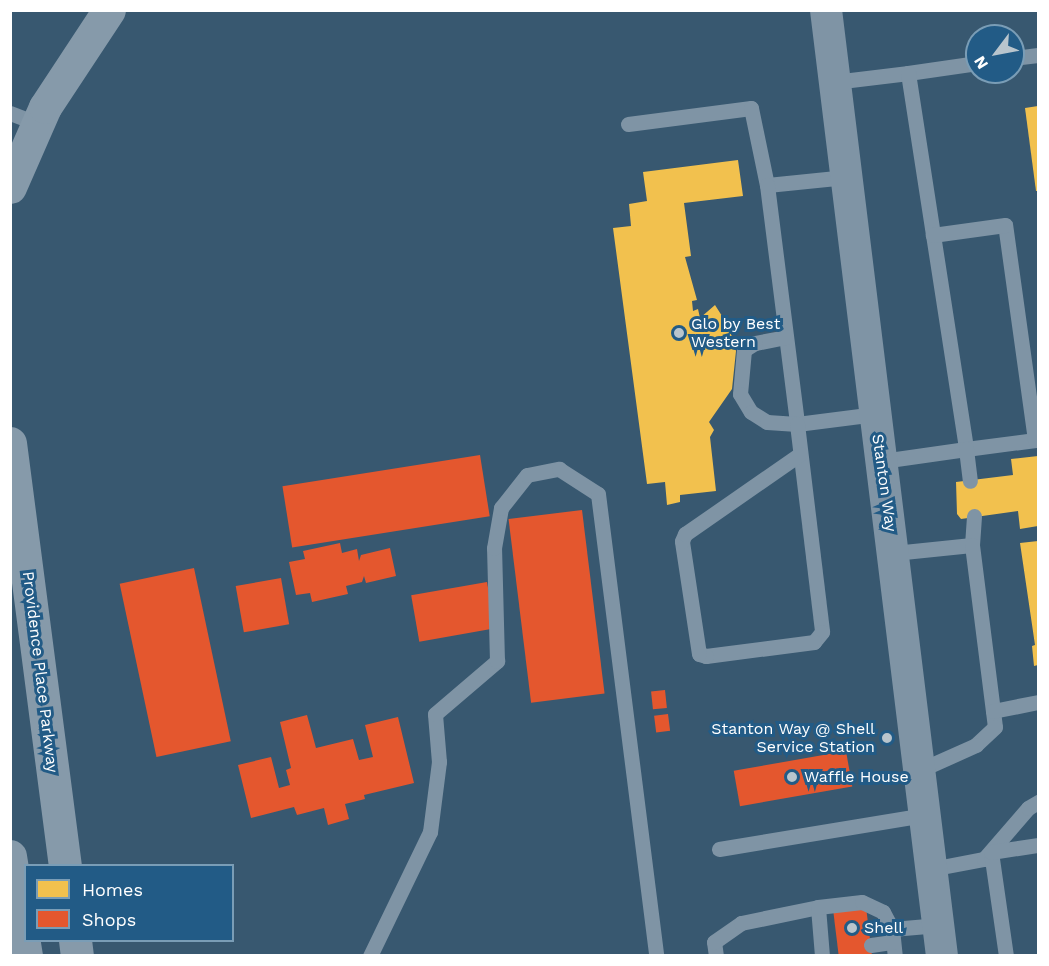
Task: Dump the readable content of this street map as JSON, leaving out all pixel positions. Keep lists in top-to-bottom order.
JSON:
{
  "streets": {
    "street": ["Stanton Way", "Providence Place Parkway"]
  },
  "places": [
    "Glo by Best Western",
    "Stanton Way @ Shell Service Station",
    "Waffle House",
    "Shell"
  ],
  "legend": ["Homes", "Shops"],
  "north": "bottom left"
}
